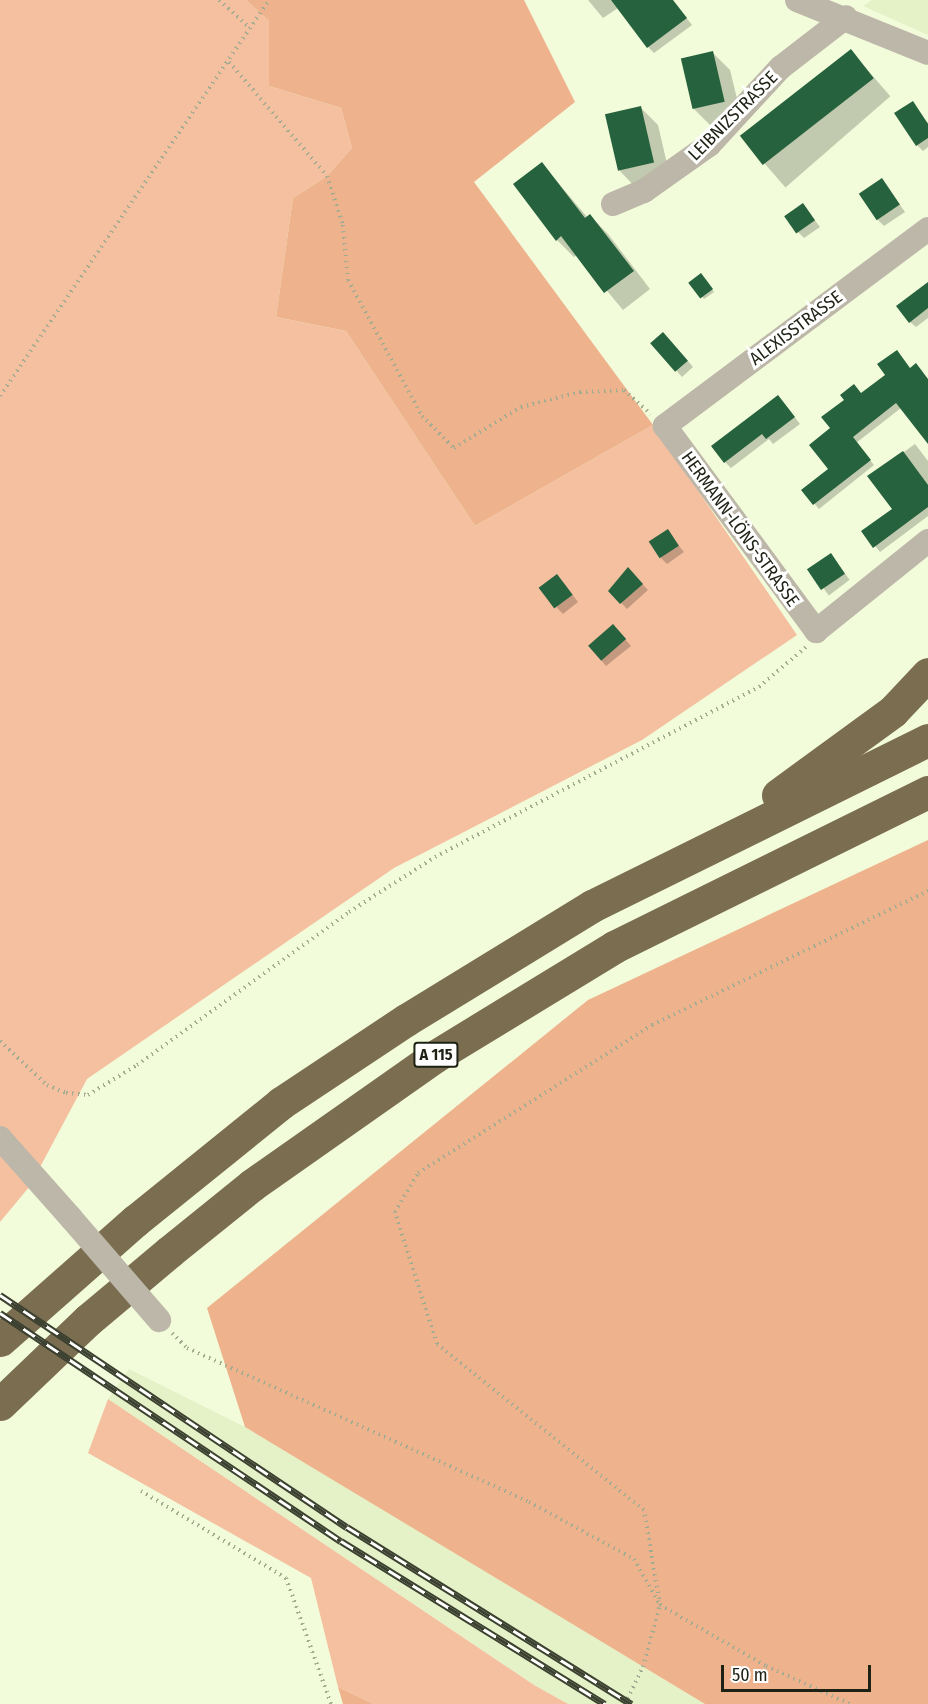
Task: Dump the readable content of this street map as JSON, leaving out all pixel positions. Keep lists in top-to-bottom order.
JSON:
{
  "streets": {
    "highway": ["A 115"],
    "street": ["LEIBNIZSTRASSE", "ALEXISSTRASSE", "HERMANN-LÖNS-STRASSE"]
  },
  "crossings": [
    ["ALEXISSTRASSE", "HERMANN-LÖNS-STRASSE"]
  ],
  "scale_bar": "50 m"
}
